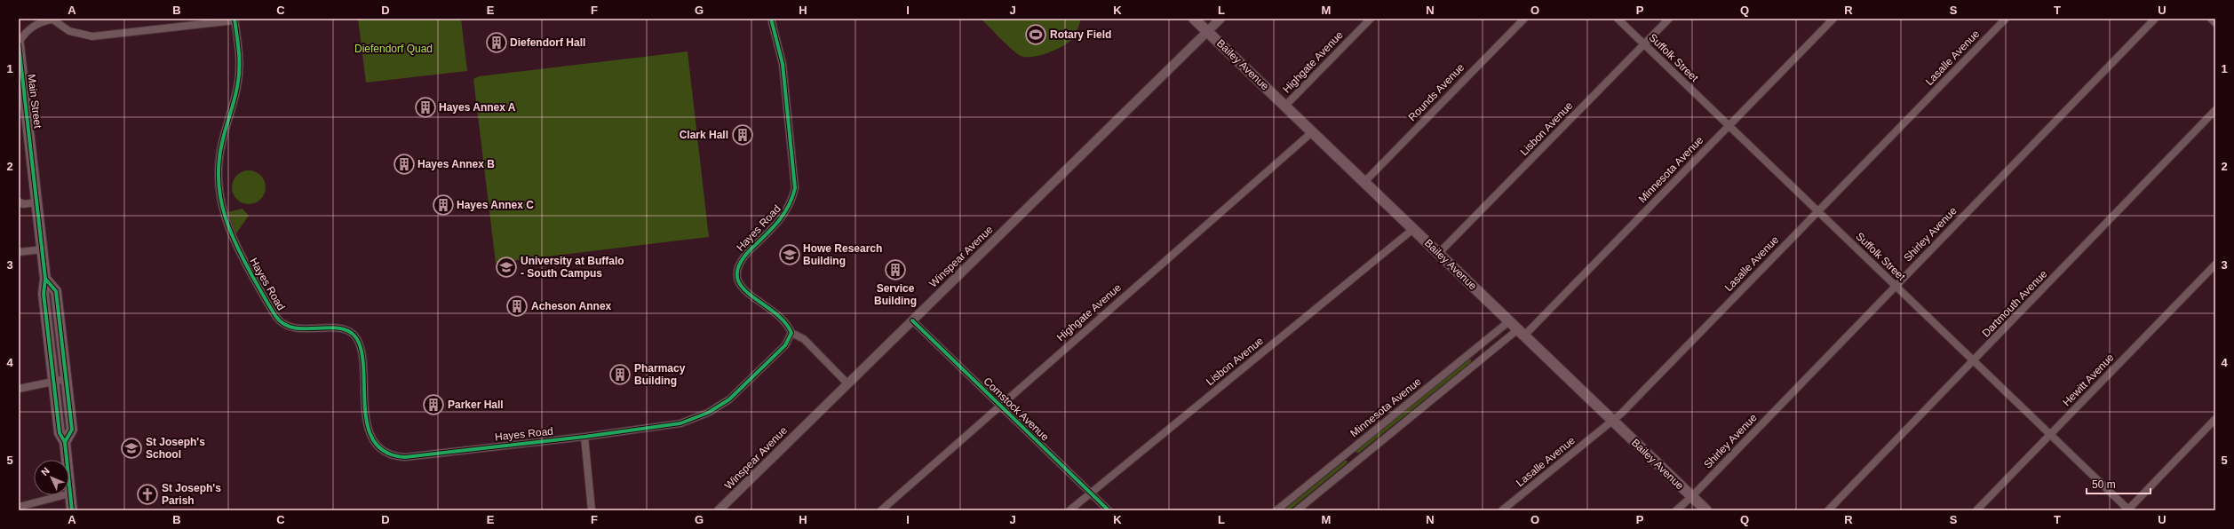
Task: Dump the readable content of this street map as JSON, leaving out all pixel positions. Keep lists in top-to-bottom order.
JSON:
{
  "streets": {
    "main road": ["Bailey Avenue", "Main Street"],
    "street": [
      "Suffolk Street",
      "Lasalle Avenue",
      "Highgate Avenue",
      "Rounds Avenue",
      "Lisbon Avenue",
      "Minnesota Avenue",
      "Hayes Road",
      "Shirley Avenue",
      "Winspear Avenue",
      "Dartmouth Avenue",
      "Hewitt Avenue",
      "Comstock Avenue"
    ]
  },
  "crossings": [
    ["Suffolk Street", "Lasalle Avenue"],
    ["Suffolk Street", "Lisbon Avenue"],
    ["Suffolk Street", "Minnesota Avenue"],
    ["Suffolk Street", "Shirley Avenue"],
    ["Suffolk Street", "Dartmouth Avenue"],
    ["Suffolk Street", "Hewitt Avenue"],
    ["Lasalle Avenue", "Bailey Avenue"],
    ["Highgate Avenue", "Bailey Avenue"],
    ["Highgate Avenue", "Comstock Avenue"],
    ["Bailey Avenue", "Rounds Avenue"],
    ["Bailey Avenue", "Lisbon Avenue"],
    ["Bailey Avenue", "Minnesota Avenue"],
    ["Bailey Avenue", "Shirley Avenue"],
    ["Bailey Avenue", "Winspear Avenue"],
    ["Lisbon Avenue", "Comstock Avenue"],
    ["Winspear Avenue", "Comstock Avenue"]
  ],
  "parks": ["Diefendorf Quad"],
  "places": {
    "sports": ["Rotary Field"],
    "building": [
      "Diefendorf Hall",
      "Hayes Annex A",
      "Clark Hall",
      "Hayes Annex B",
      "Hayes Annex C",
      "Service Building",
      "Acheson Annex",
      "Pharmacy Building",
      "Parker Hall"
    ],
    "school or university": ["Howe Research Building", "University at Buffalo - South Campus", "St Joseph's School"],
    "church": ["St Joseph's Parish"]
  },
  "scale_bar": "50 m",
  "north": "top left",
  "grid": {
    "columns": [
      "A",
      "B",
      "C",
      "D",
      "E",
      "F",
      "G",
      "H",
      "I",
      "J",
      "K",
      "L",
      "M",
      "N",
      "O",
      "P",
      "Q",
      "R",
      "S",
      "T",
      "U"
    ],
    "rows": [
      "1",
      "2",
      "3",
      "4",
      "5"
    ]
  }
}
